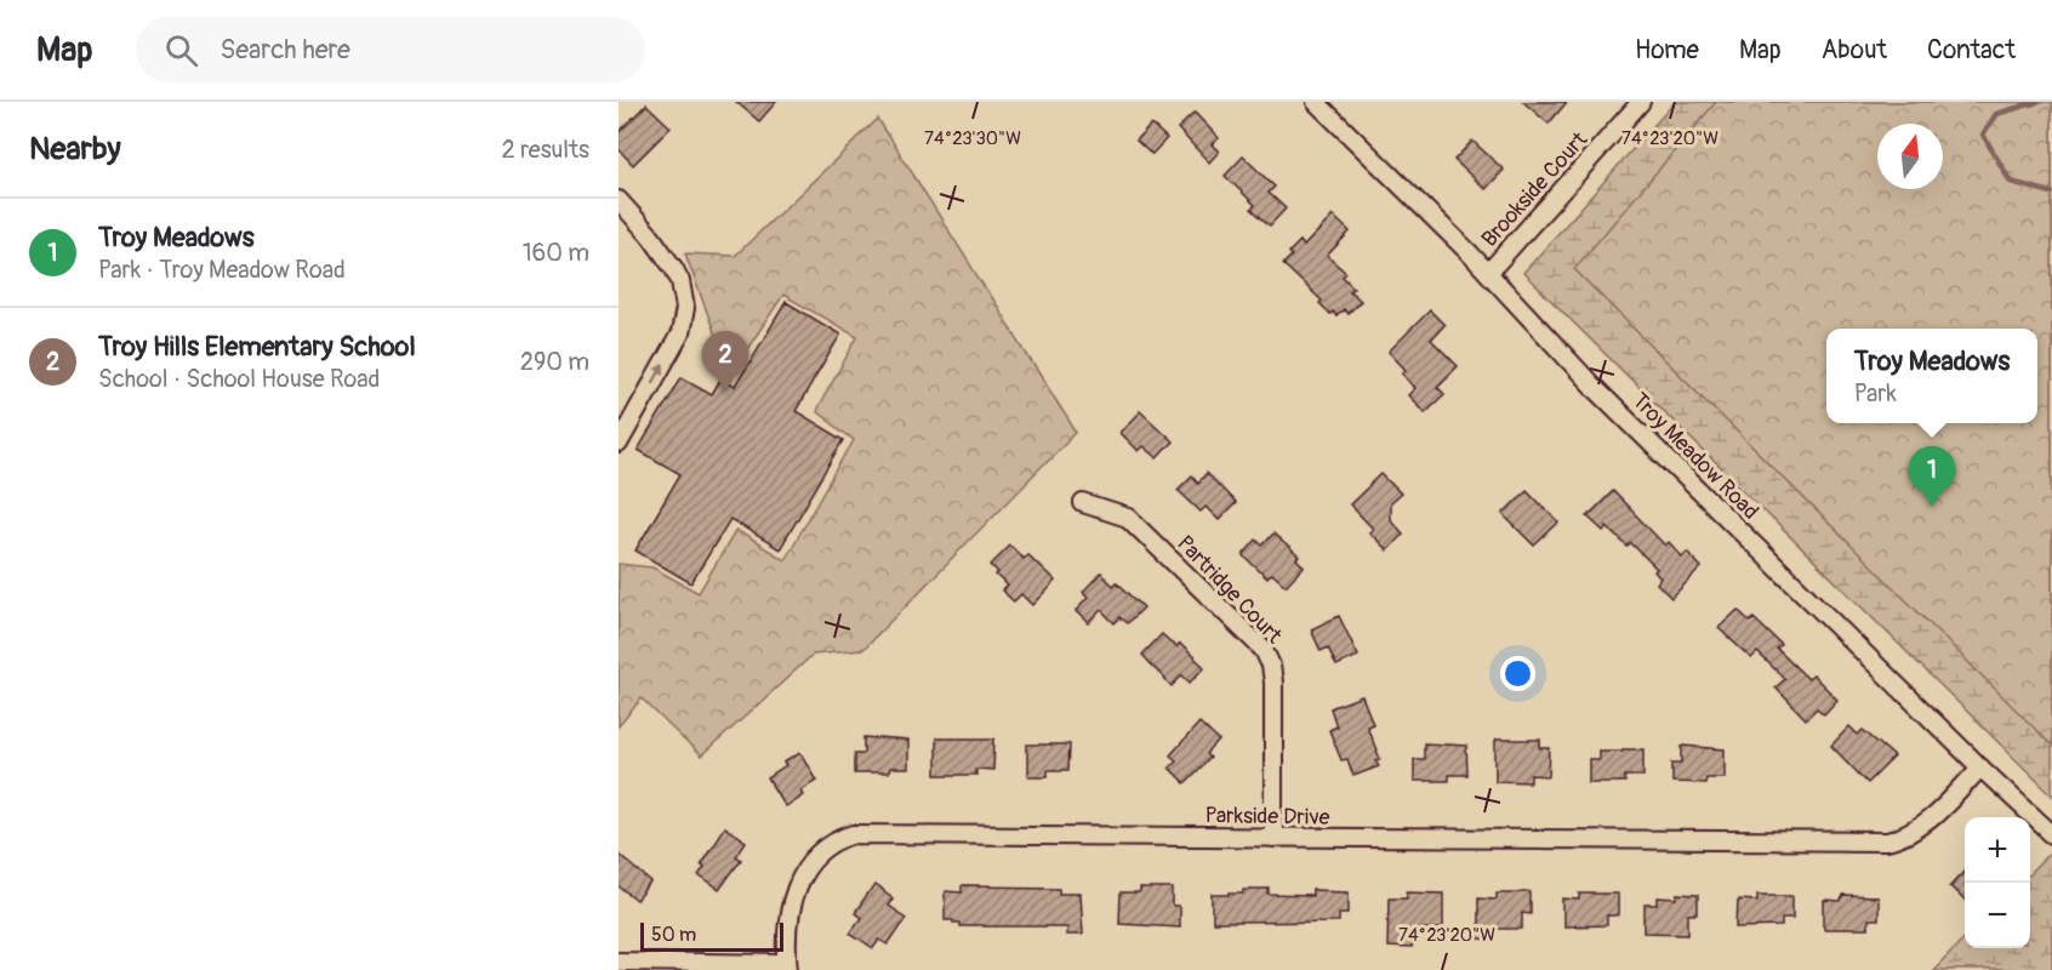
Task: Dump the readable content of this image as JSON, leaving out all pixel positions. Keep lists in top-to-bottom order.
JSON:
{
  "streets": {
    "street": [
      "Brookside Court",
      "Troy Meadow Road",
      "Partridge Court",
      "Parkside Drive"
    ]
  },
  "crossings": [
    ["Brookside Court", "Troy Meadow Road"],
    ["Troy Meadow Road", "Parkside Drive"],
    ["Partridge Court", "Parkside Drive"]
  ],
  "scale_bar": "50 m",
  "north": "top",
  "page": {
    "header": "Map",
    "search": "Search here",
    "nav": [
      "Home",
      "Map",
      "About",
      "Contact"
    ],
    "heading": ["Nearby", "2 results"],
    "list": [
      {
        "mark": "1",
        "name": "Troy Meadows",
        "note": "Park · Troy Meadow Road",
        "value": "160 m"
      },
      {
        "mark": "2",
        "name": "Troy Hills Elementary School",
        "note": "School · School House Road",
        "value": "290 m"
      }
    ],
    "popup": ["Troy Meadows", "Park"],
    "pins": ["2", "1"],
    "map_buttons": ["+", "−"],
    "scale": "50 m"
  },
  "coordinates": ["74°23'30\"W", "74°23'20\"W"]
}
